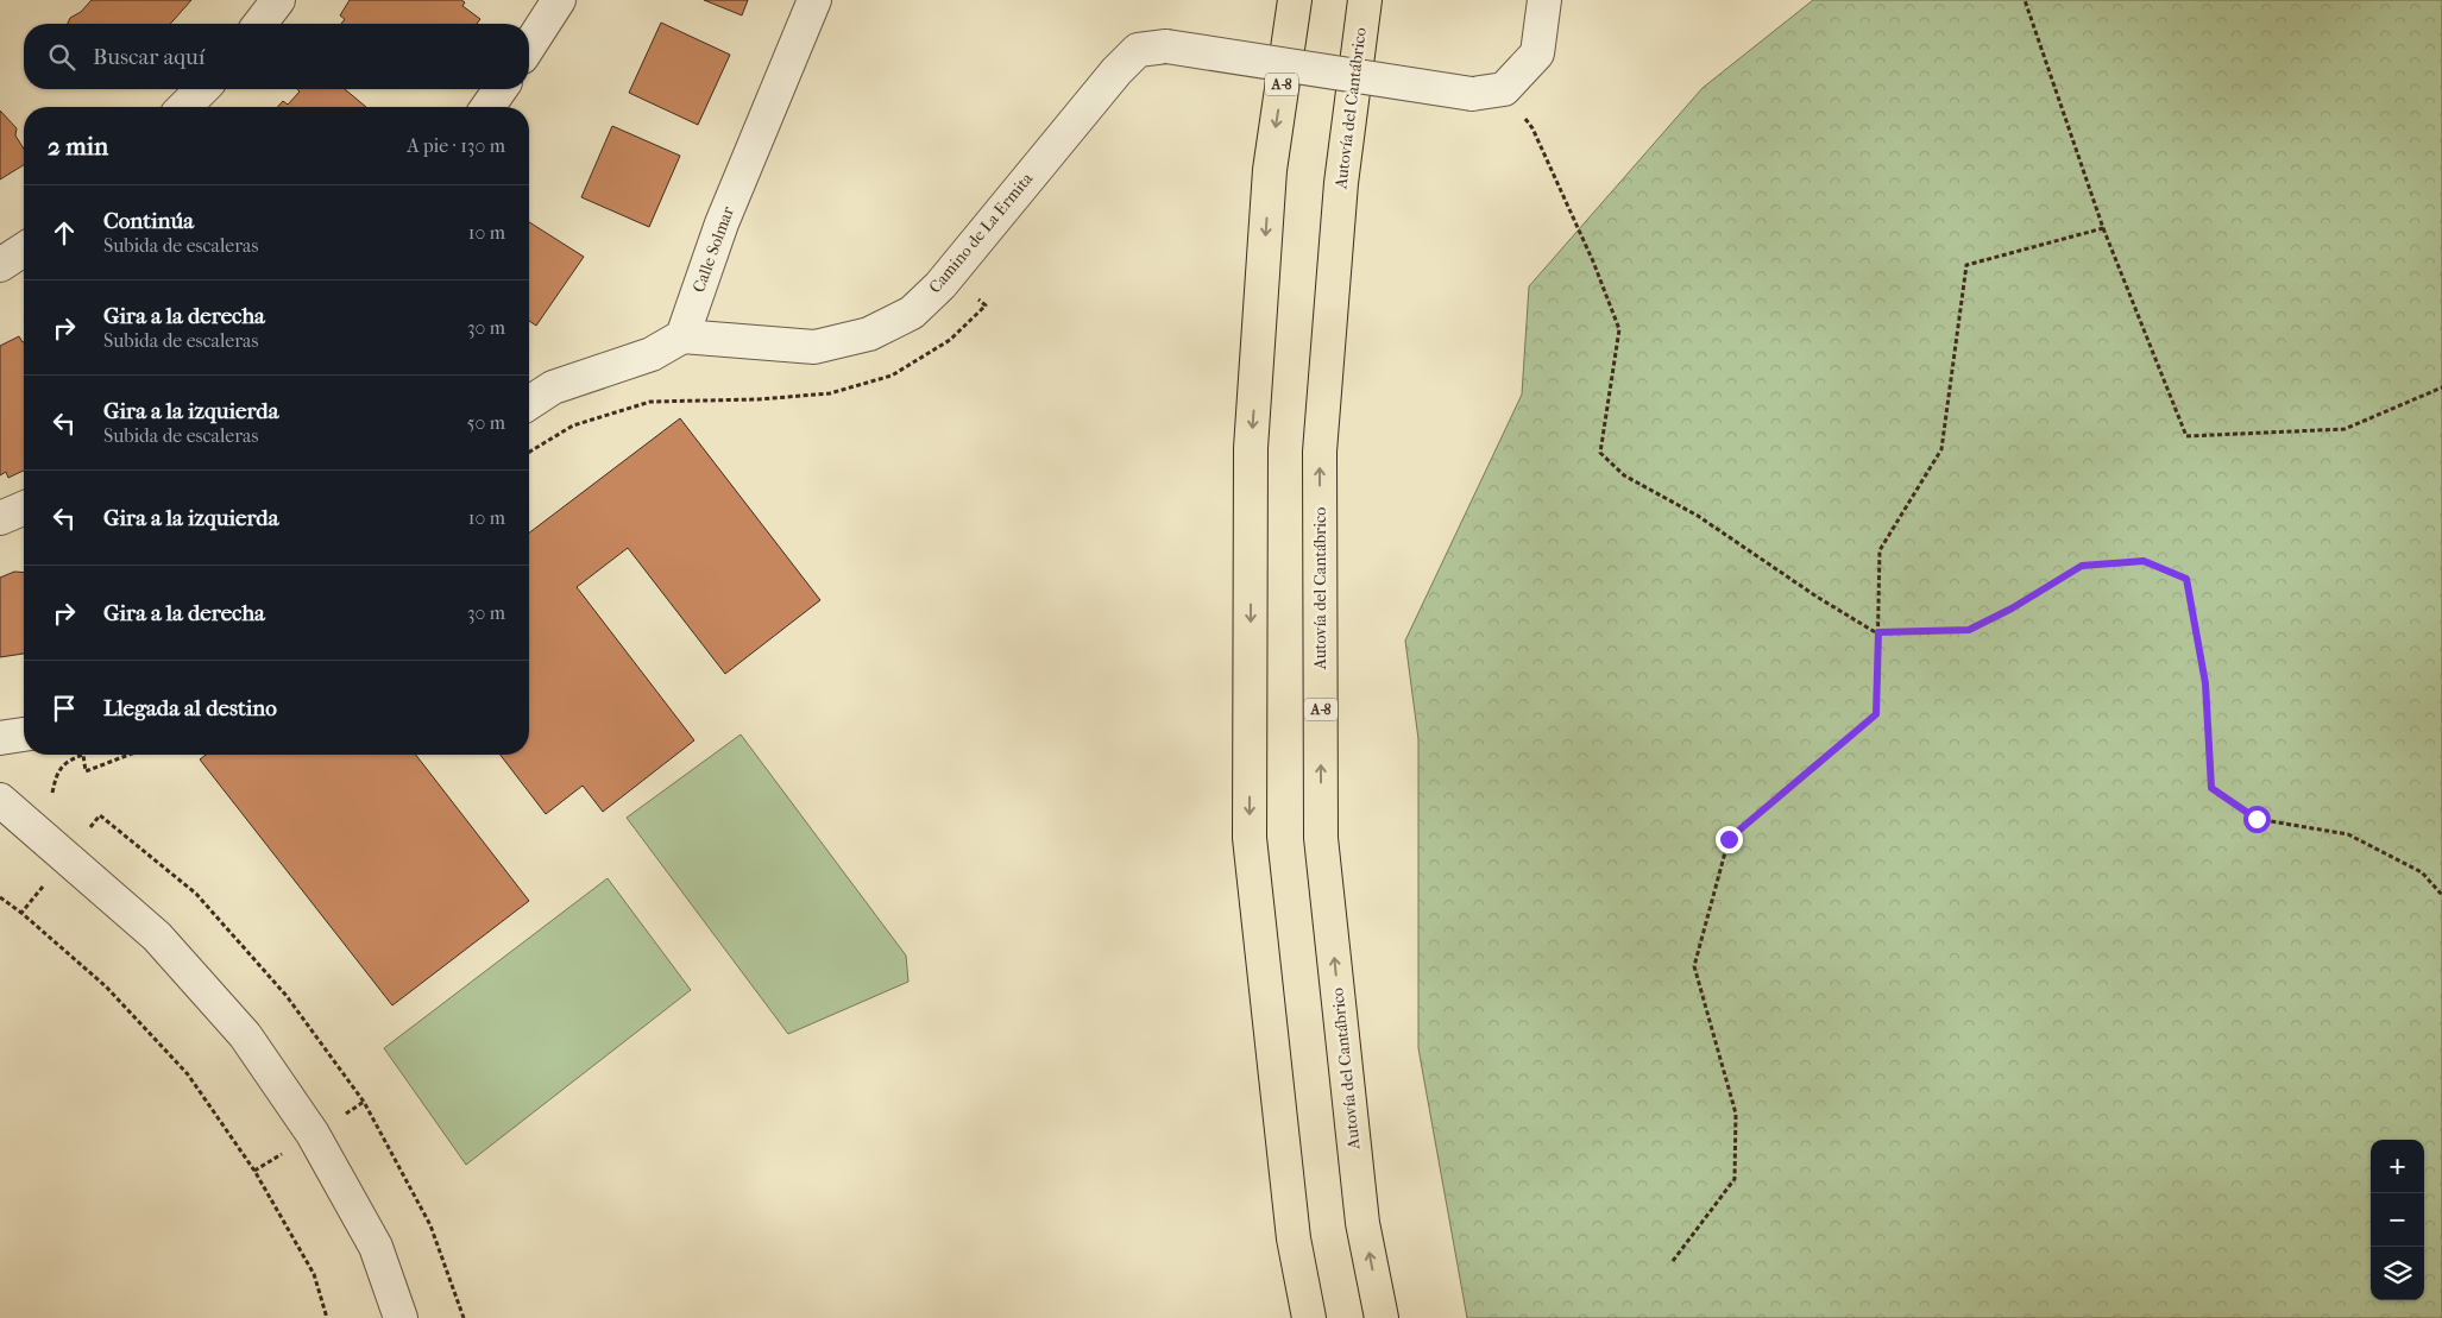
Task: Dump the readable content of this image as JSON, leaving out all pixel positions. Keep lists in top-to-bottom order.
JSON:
{
  "streets": {
    "highway": ["A-8", "Autovía del Cantábrico"],
    "street": ["Camino de La Ermita", "Calle Solmar"]
  },
  "crossings": [
    ["Camino de La Ermita", "Calle Solmar"]
  ],
  "page": {
    "search": "Buscar aquí",
    "heading": ["2 min", "A pie · 130 m"],
    "list": [
      ["Continúa", "Subida de escaleras", "10 m"],
      ["Gira a la derecha", "Subida de escaleras", "30 m"],
      ["Gira a la izquierda", "Subida de escaleras", "50 m"],
      ["Gira a la izquierda", "10 m"],
      ["Gira a la derecha", "30 m"],
      "Llegada al destino"
    ],
    "map_buttons": ["+", "−"]
  }
}
